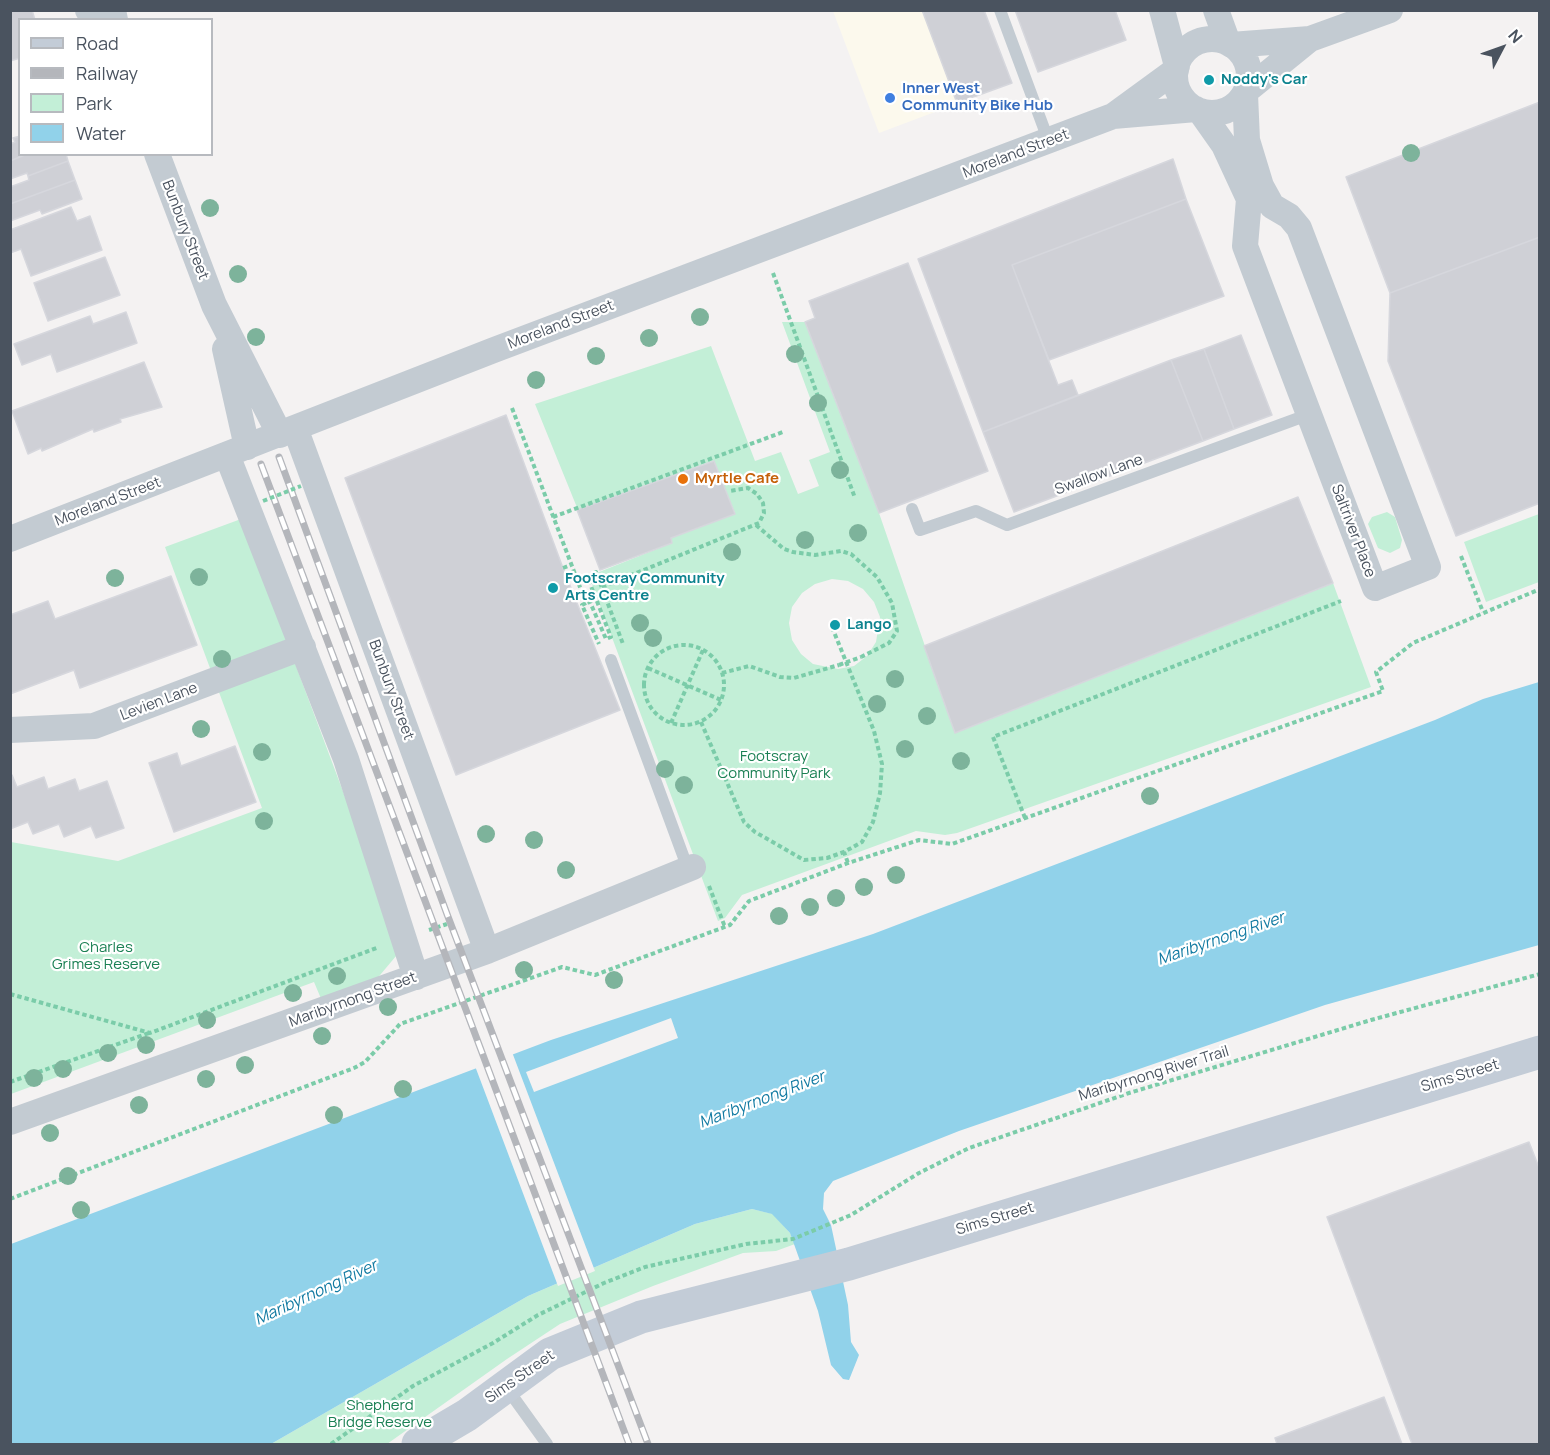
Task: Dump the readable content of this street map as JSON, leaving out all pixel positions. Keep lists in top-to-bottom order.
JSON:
{
  "streets": {
    "street": [
      "Moreland Street",
      "Bunbury Street",
      "Saltriver Place",
      "Levien Lane",
      "Maribyrnong Street",
      "Sims Street"
    ],
    "lane": ["Swallow Lane"],
    "path": ["Maribyrnong River Trail"]
  },
  "crossings": [
    ["Moreland Street", "Bunbury Street"],
    ["Moreland Street", "Saltriver Place"],
    ["Bunbury Street", "Levien Lane"],
    ["Bunbury Street", "Maribyrnong Street"],
    ["Swallow Lane", "Saltriver Place"]
  ],
  "water": ["Maribyrnong River"],
  "parks": ["Footscray Community Park", "Charles Grimes Reserve", "Shepherd Bridge Reserve"],
  "places": [
    "Noddy's Car",
    "Inner West Community Bike Hub",
    "Myrtle Cafe",
    "Footscray Community Arts Centre",
    "Lango"
  ],
  "legend": [
    "Road",
    "Railway",
    "Park",
    "Water"
  ],
  "north": "top right"
}
